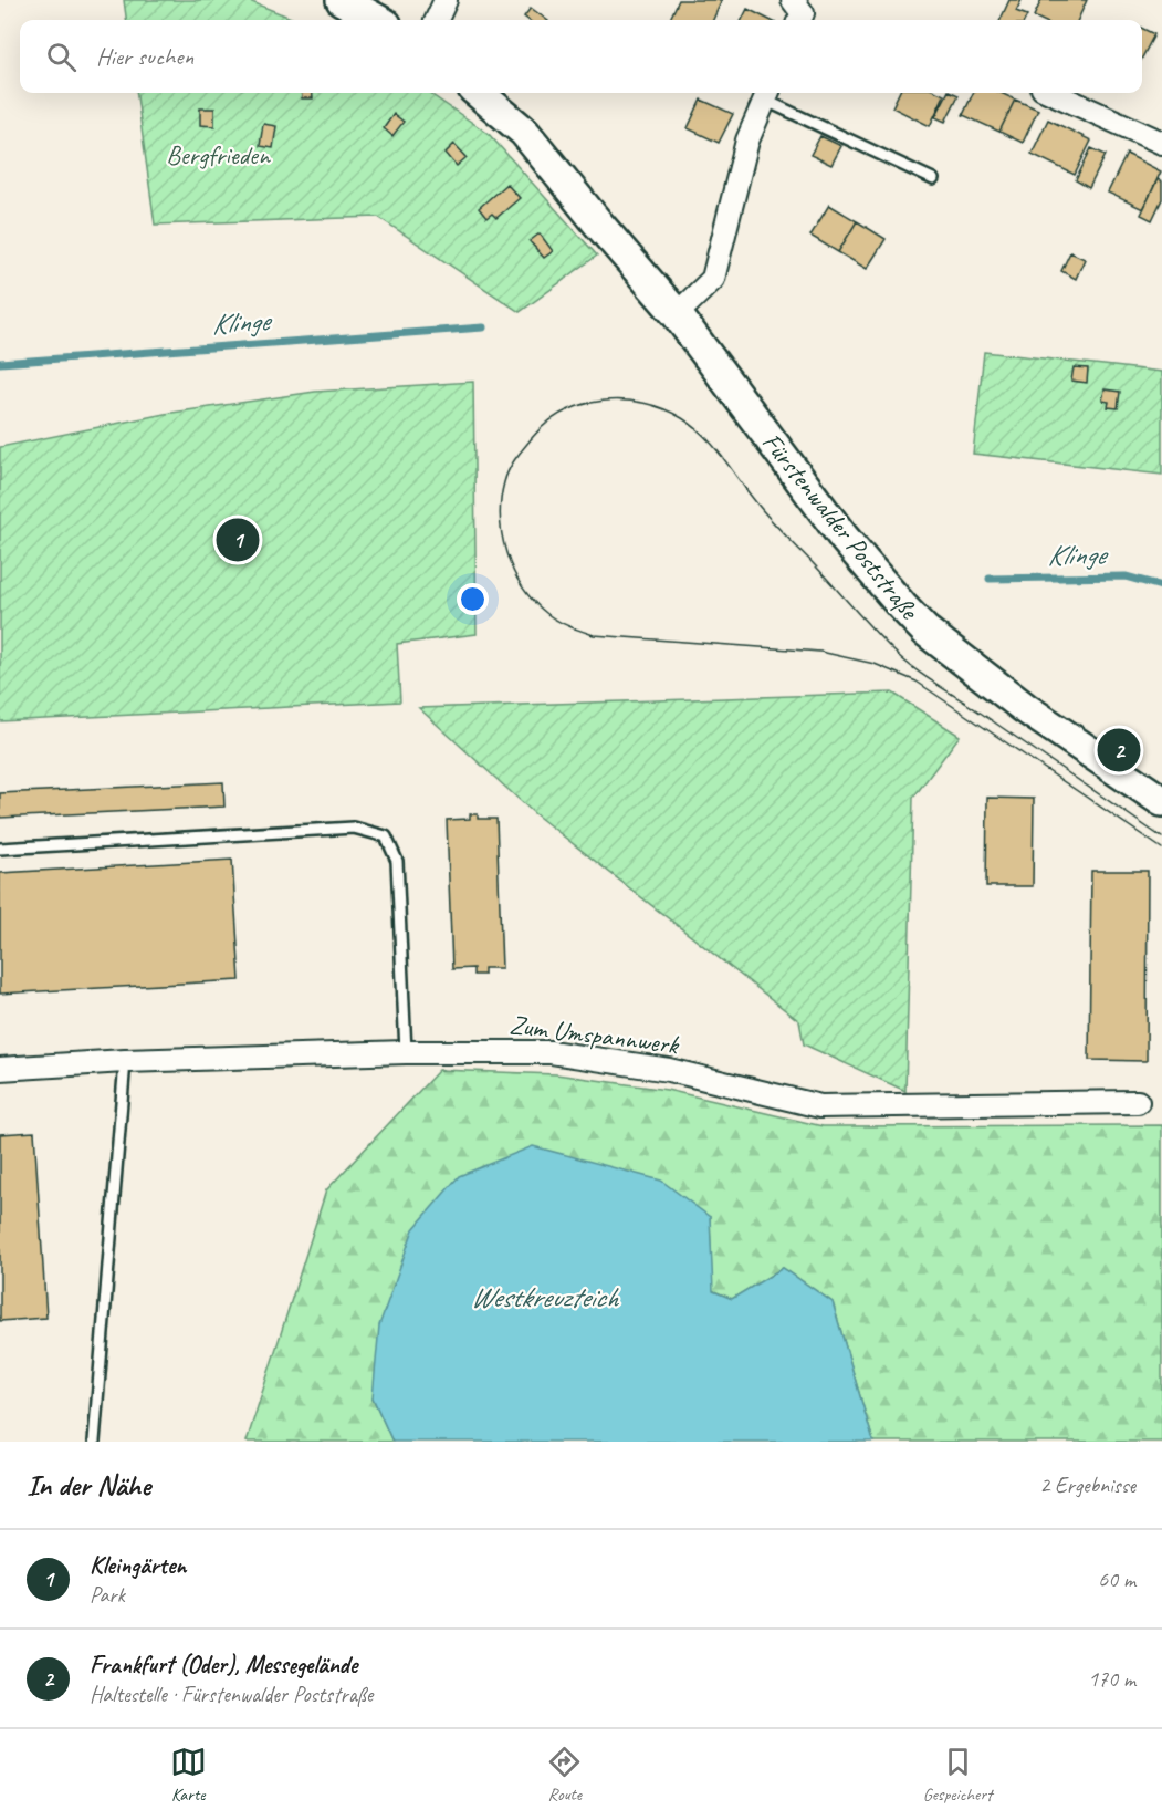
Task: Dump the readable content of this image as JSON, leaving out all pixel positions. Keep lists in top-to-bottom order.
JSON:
{
  "streets": {
    "street": ["Fürstenwalder Poststraße", "Zum Umspannwerk"]
  },
  "water": ["Klinge", "Westkreuzteich"],
  "parks": ["Bergfrieden"],
  "page": {
    "search": "Hier suchen",
    "pins": ["1", "2"],
    "heading": ["In der Nähe", "2 Ergebnisse"],
    "list": [
      {
        "mark": "1",
        "name": "Kleingärten",
        "note": "Park",
        "value": "60 m"
      },
      {
        "mark": "2",
        "name": "Frankfurt (Oder), Messegelände",
        "note": "Haltestelle · Fürstenwalder Poststraße",
        "value": "170 m"
      }
    ],
    "nav": ["Karte", "Route", "Gespeichert"]
  }
}
